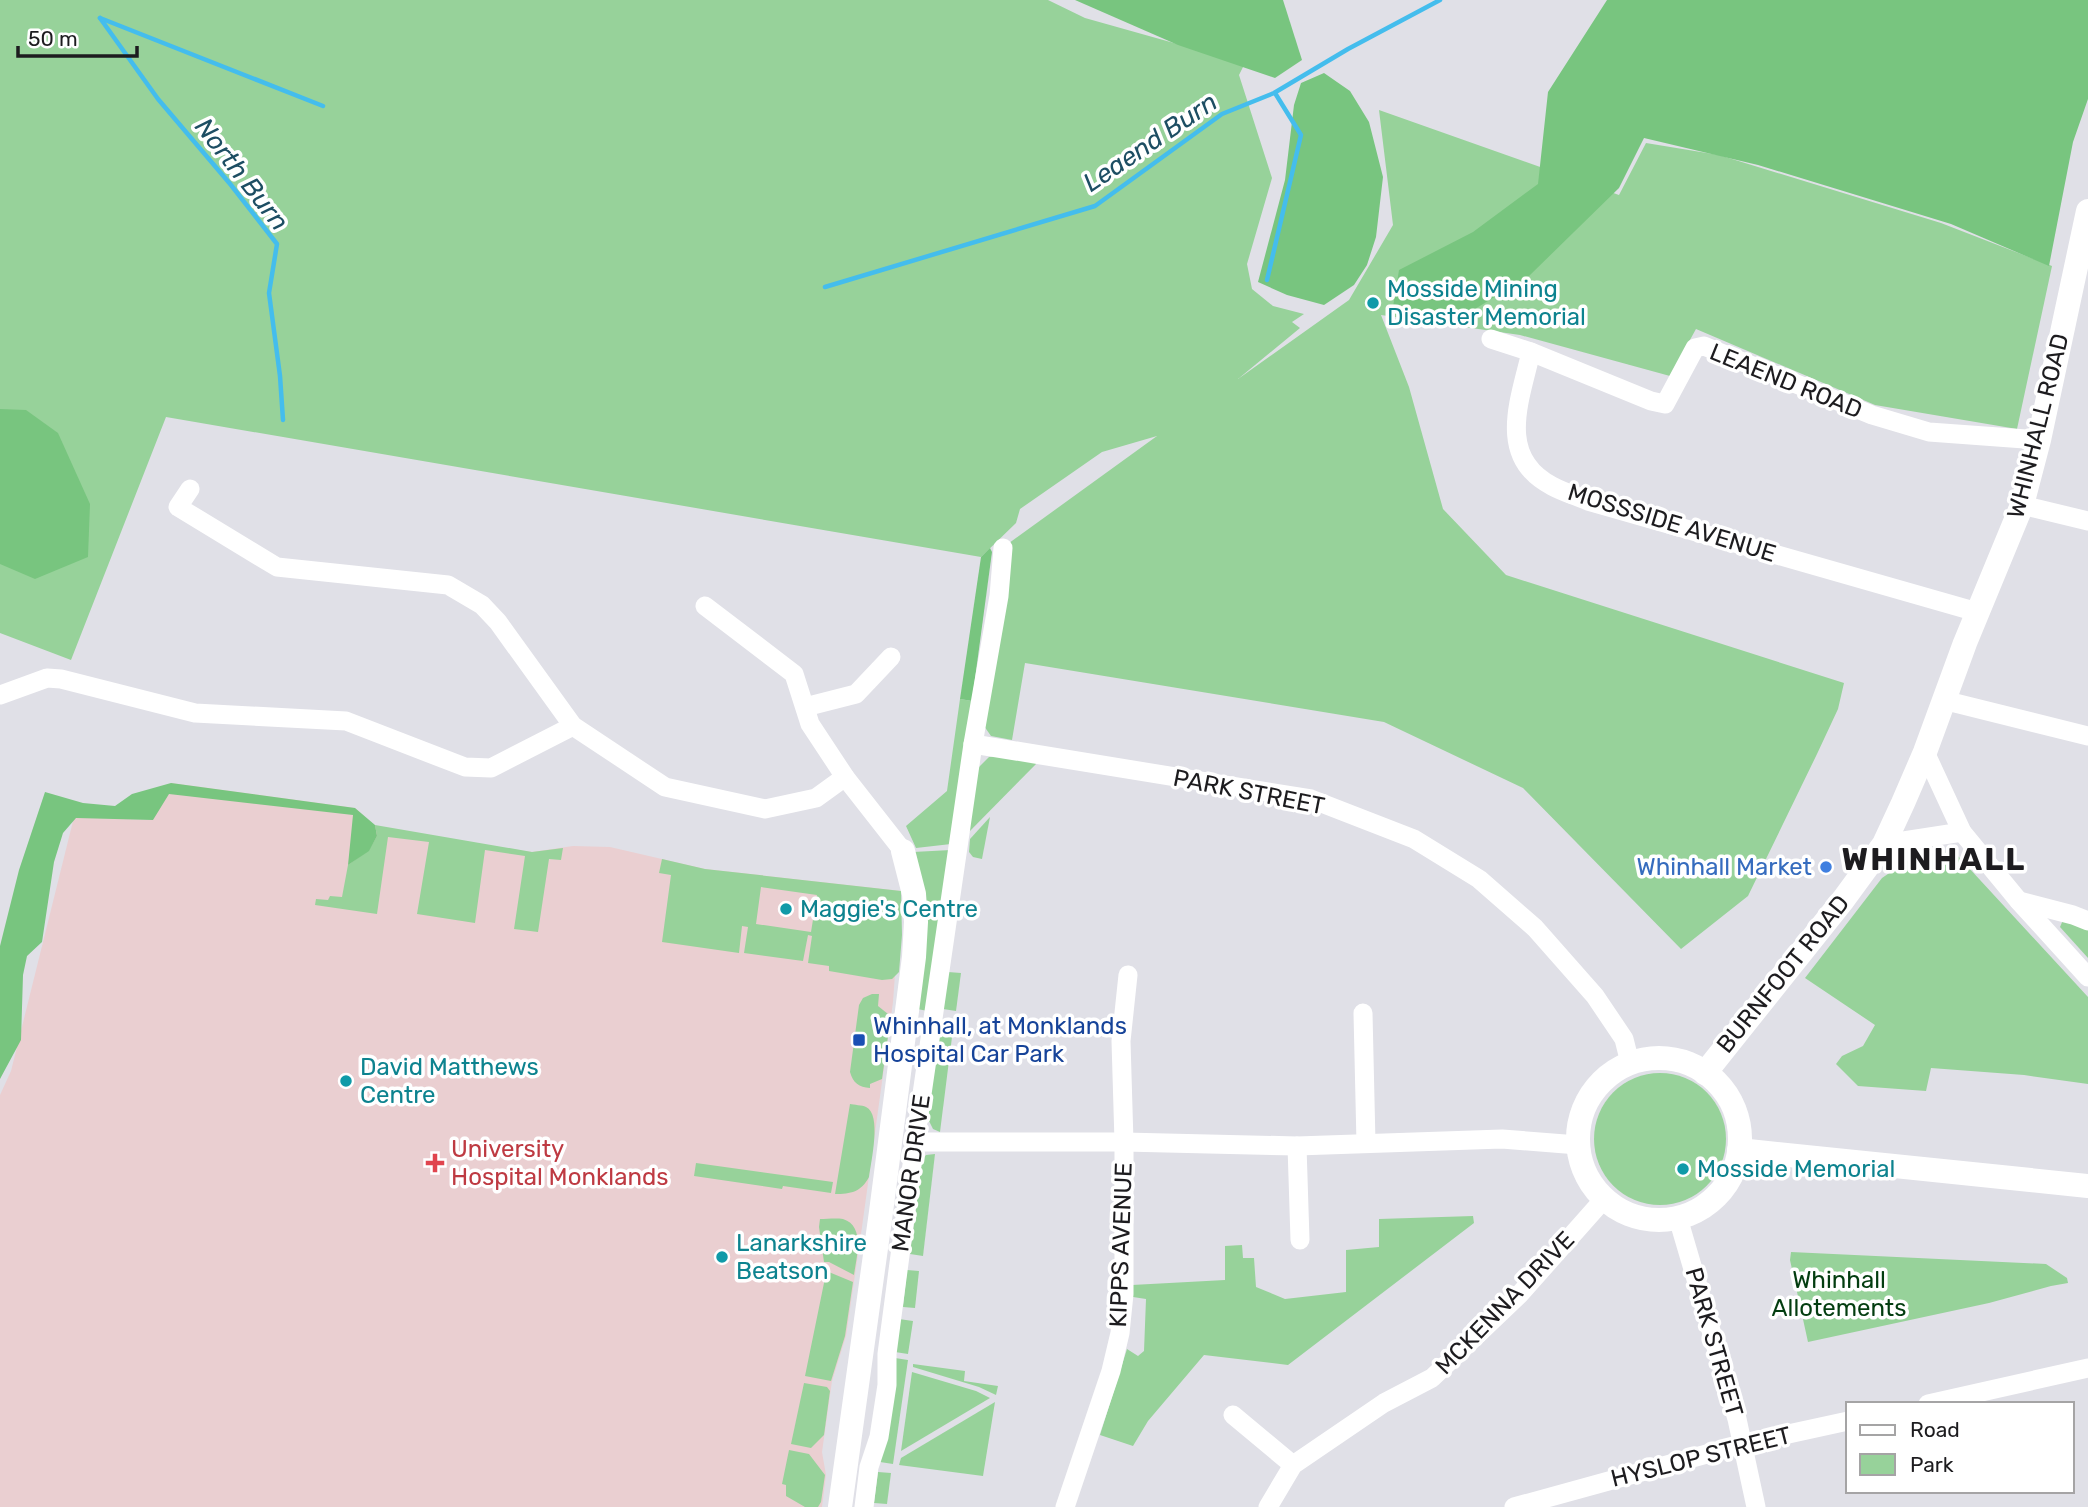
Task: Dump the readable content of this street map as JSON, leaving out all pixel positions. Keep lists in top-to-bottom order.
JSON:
{
  "streets": {
    "street": [
      "LEAEND ROAD",
      "WHINHALL ROAD",
      "MOSSSIDE AVENUE",
      "PARK STREET",
      "BURNFOOT ROAD",
      "MANOR DRIVE",
      "KIPPS AVENUE",
      "MCKENNA DRIVE",
      "HYSLOP STREET"
    ]
  },
  "crossings": [
    ["LEAEND ROAD", "WHINHALL ROAD"],
    ["LEAEND ROAD", "MOSSSIDE AVENUE"],
    ["WHINHALL ROAD", "MOSSSIDE AVENUE"],
    ["WHINHALL ROAD", "BURNFOOT ROAD"],
    ["PARK STREET", "BURNFOOT ROAD"],
    ["PARK STREET", "MANOR DRIVE"],
    ["PARK STREET", "MCKENNA DRIVE"],
    ["PARK STREET", "HYSLOP STREET"],
    ["BURNFOOT ROAD", "MCKENNA DRIVE"]
  ],
  "districts": ["WHINHALL"],
  "water": ["Leaend Burn", "North Burn"],
  "parks": ["Whinhall Allotements"],
  "places": {
    "other": [
      "Mosside Mining Disaster Memorial",
      "Whinhall Market",
      "Maggie's Centre",
      "David Matthews Centre",
      "Mosside Memorial",
      "Lanarkshire Beatson"
    ],
    "transit": ["Whinhall, at Monklands Hospital Car Park"],
    "health": ["University Hospital Monklands"]
  },
  "legend": ["Road", "Park"],
  "scale_bar": "50 m"
}
